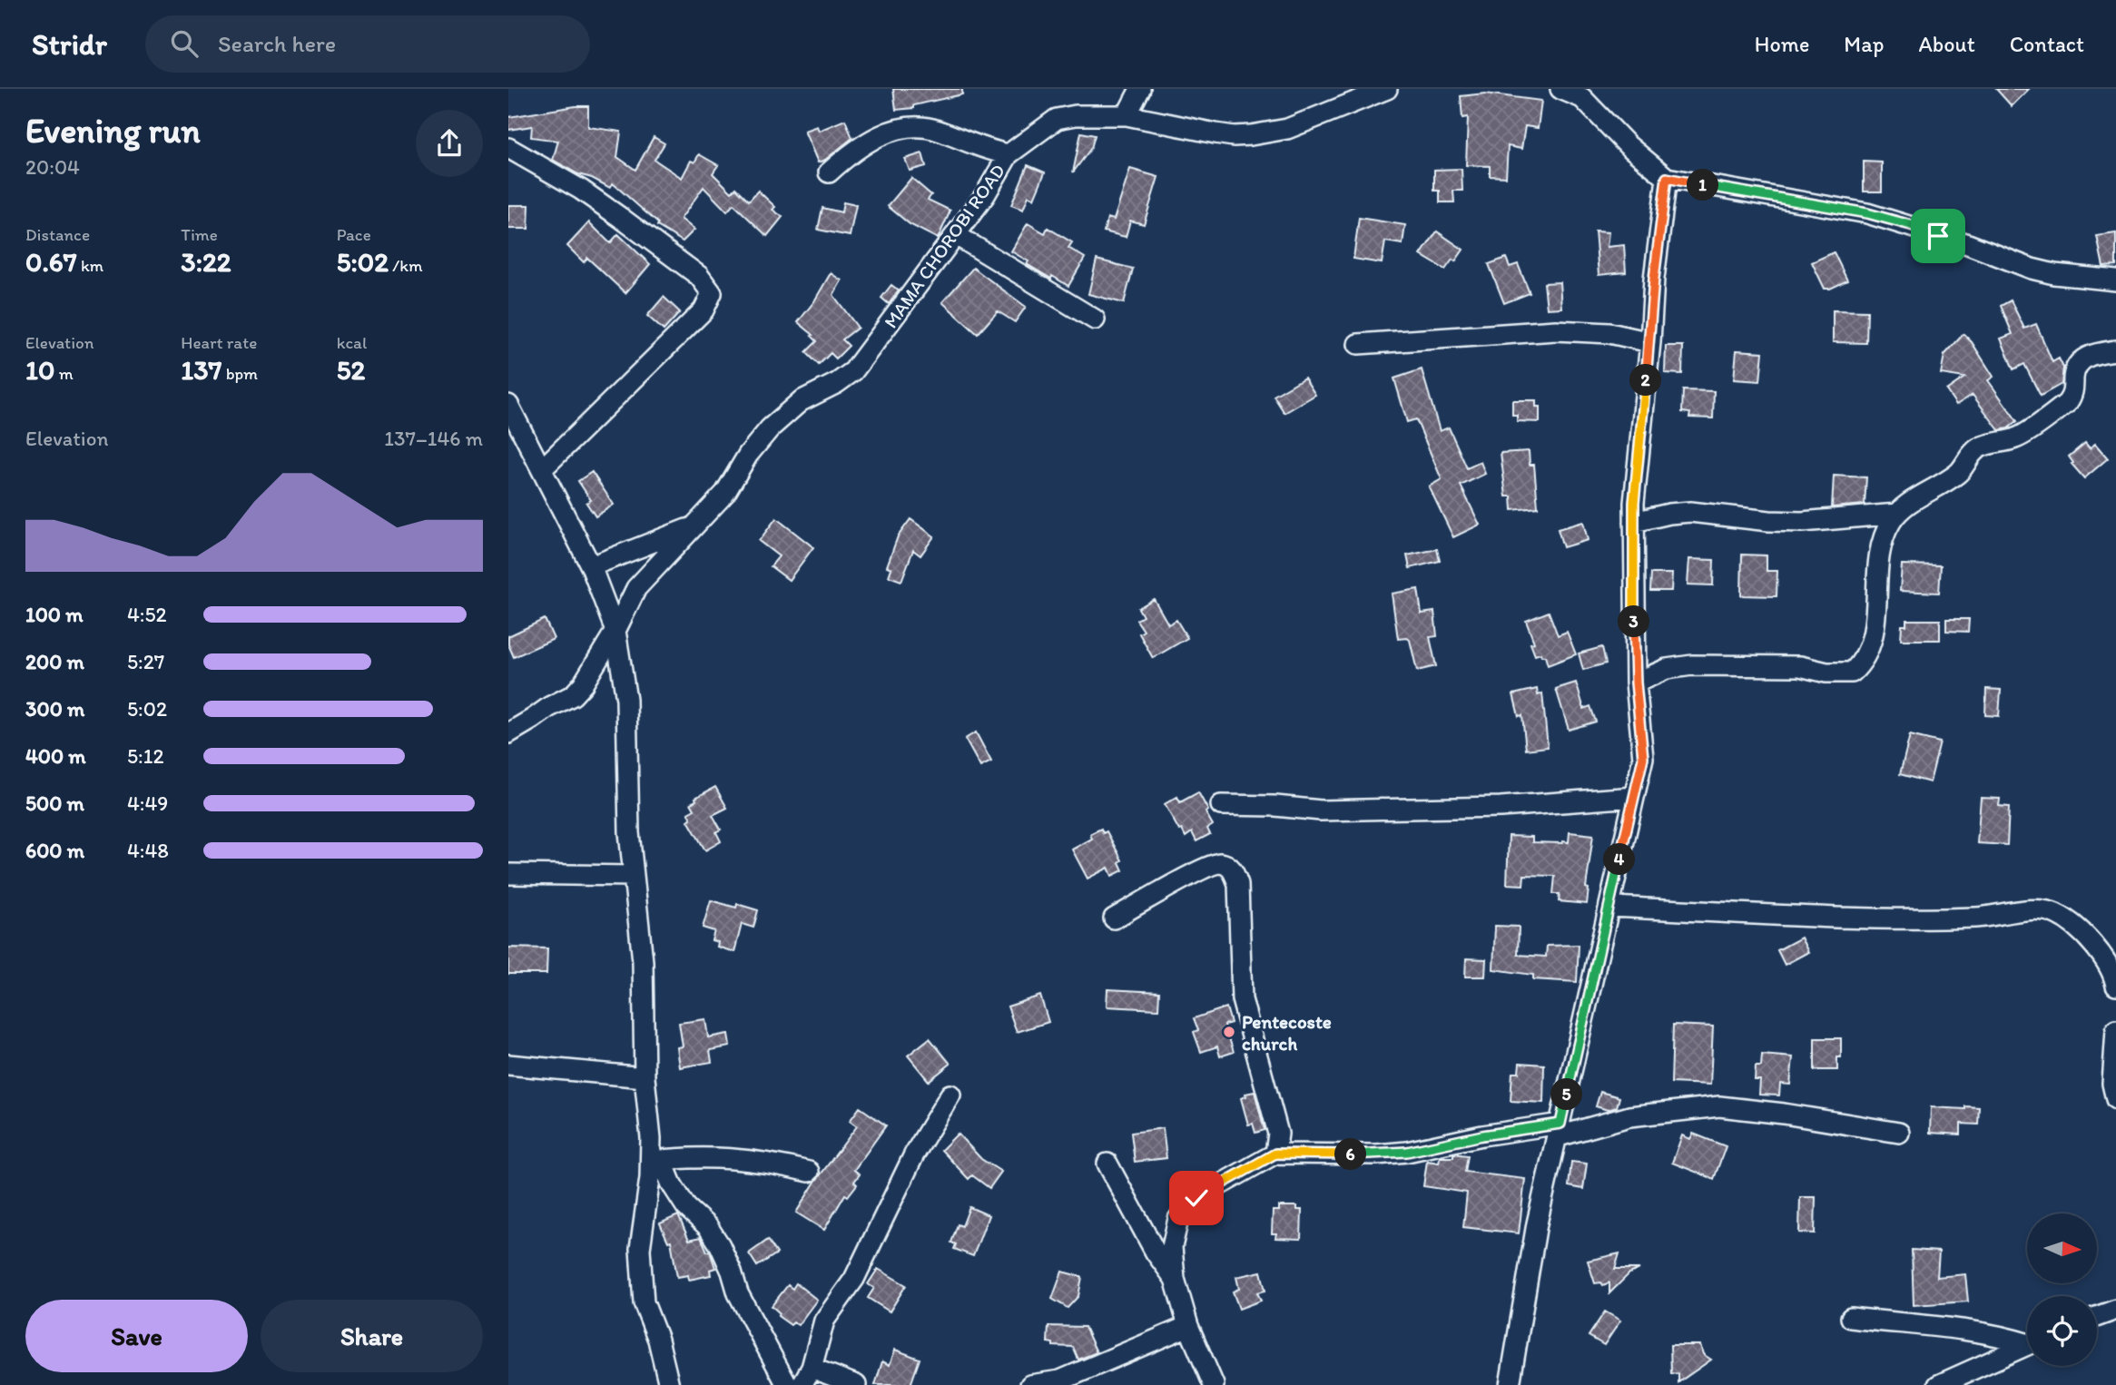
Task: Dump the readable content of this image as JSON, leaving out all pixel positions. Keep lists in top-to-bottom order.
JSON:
{
  "streets": {
    "street": ["MAMA CHOROBI ROAD"]
  },
  "places": ["Pentecoste church"],
  "north": "right",
  "page": {
    "header": "Stridr",
    "search": "Search here",
    "nav": [
      "Home",
      "Map",
      "About",
      "Contact"
    ],
    "heading": ["Evening run", "20:04"],
    "pins": [
      "1",
      "2",
      "3",
      "4",
      "5",
      "6"
    ],
    "stats": [
      ["Distance", "0.67 km"],
      ["Time", "3:22"],
      ["Pace", "5:02 /km"],
      ["Elevation", "10 m"],
      ["Heart rate", "137 bpm"],
      ["kcal", "52"]
    ],
    "chart": ["Elevation", "137–146 m"],
    "list": [
      {
        "name": "100 m",
        "note": "4:52"
      },
      {
        "name": "200 m",
        "note": "5:27"
      },
      {
        "name": "300 m",
        "note": "5:02"
      },
      {
        "name": "400 m",
        "note": "5:12"
      },
      {
        "name": "500 m",
        "note": "4:49"
      },
      {
        "name": "600 m",
        "note": "4:48"
      }
    ],
    "buttons": ["Save", "Share"]
  }
}
